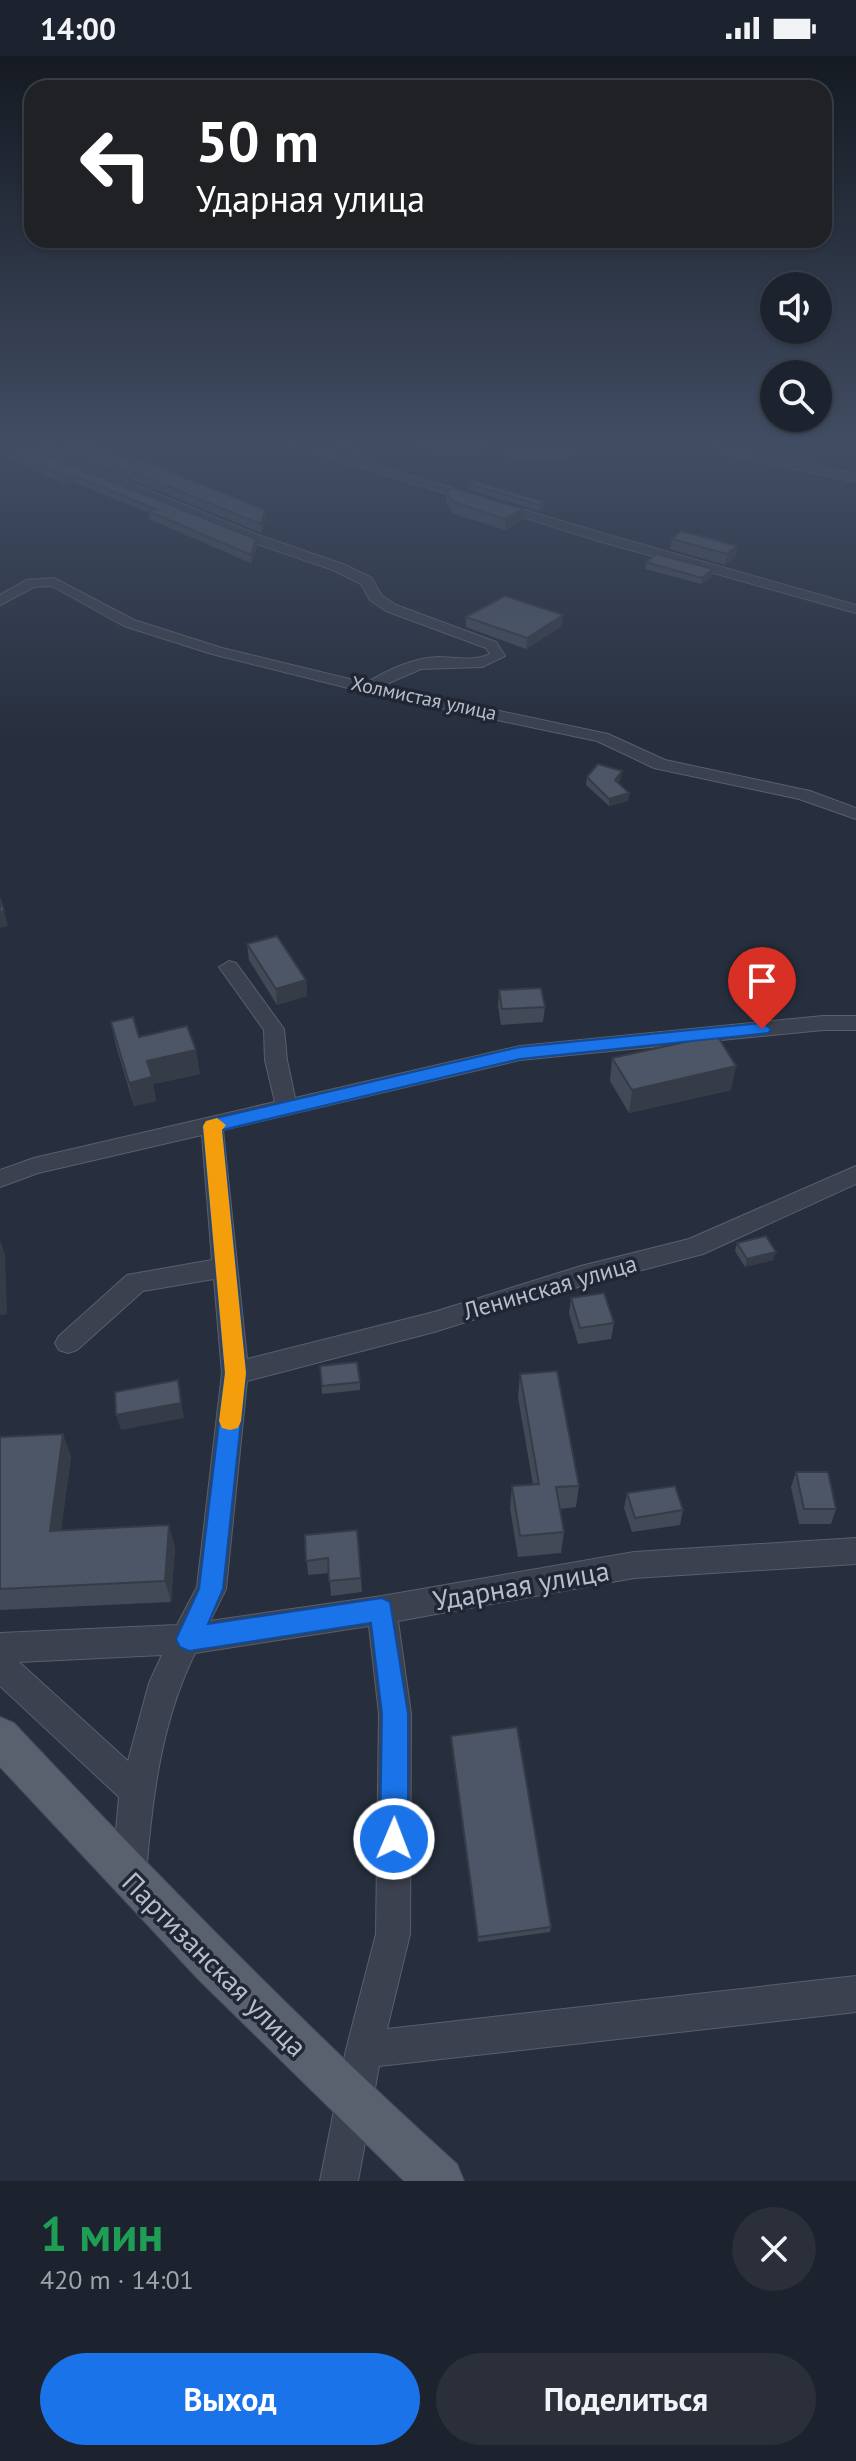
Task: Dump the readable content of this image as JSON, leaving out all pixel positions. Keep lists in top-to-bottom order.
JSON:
{
  "streets": {
    "main road": ["Партизанская улица"],
    "street": ["Холмистая улица", "Ленинская улица", "Ударная улица"]
  },
  "page": {
    "status": "14:00",
    "turn": ["50 m", "Ударная улица"],
    "heading": ["1 мин", "420 m · 14:01"],
    "buttons": ["Выход", "Поделиться"]
  }
}
